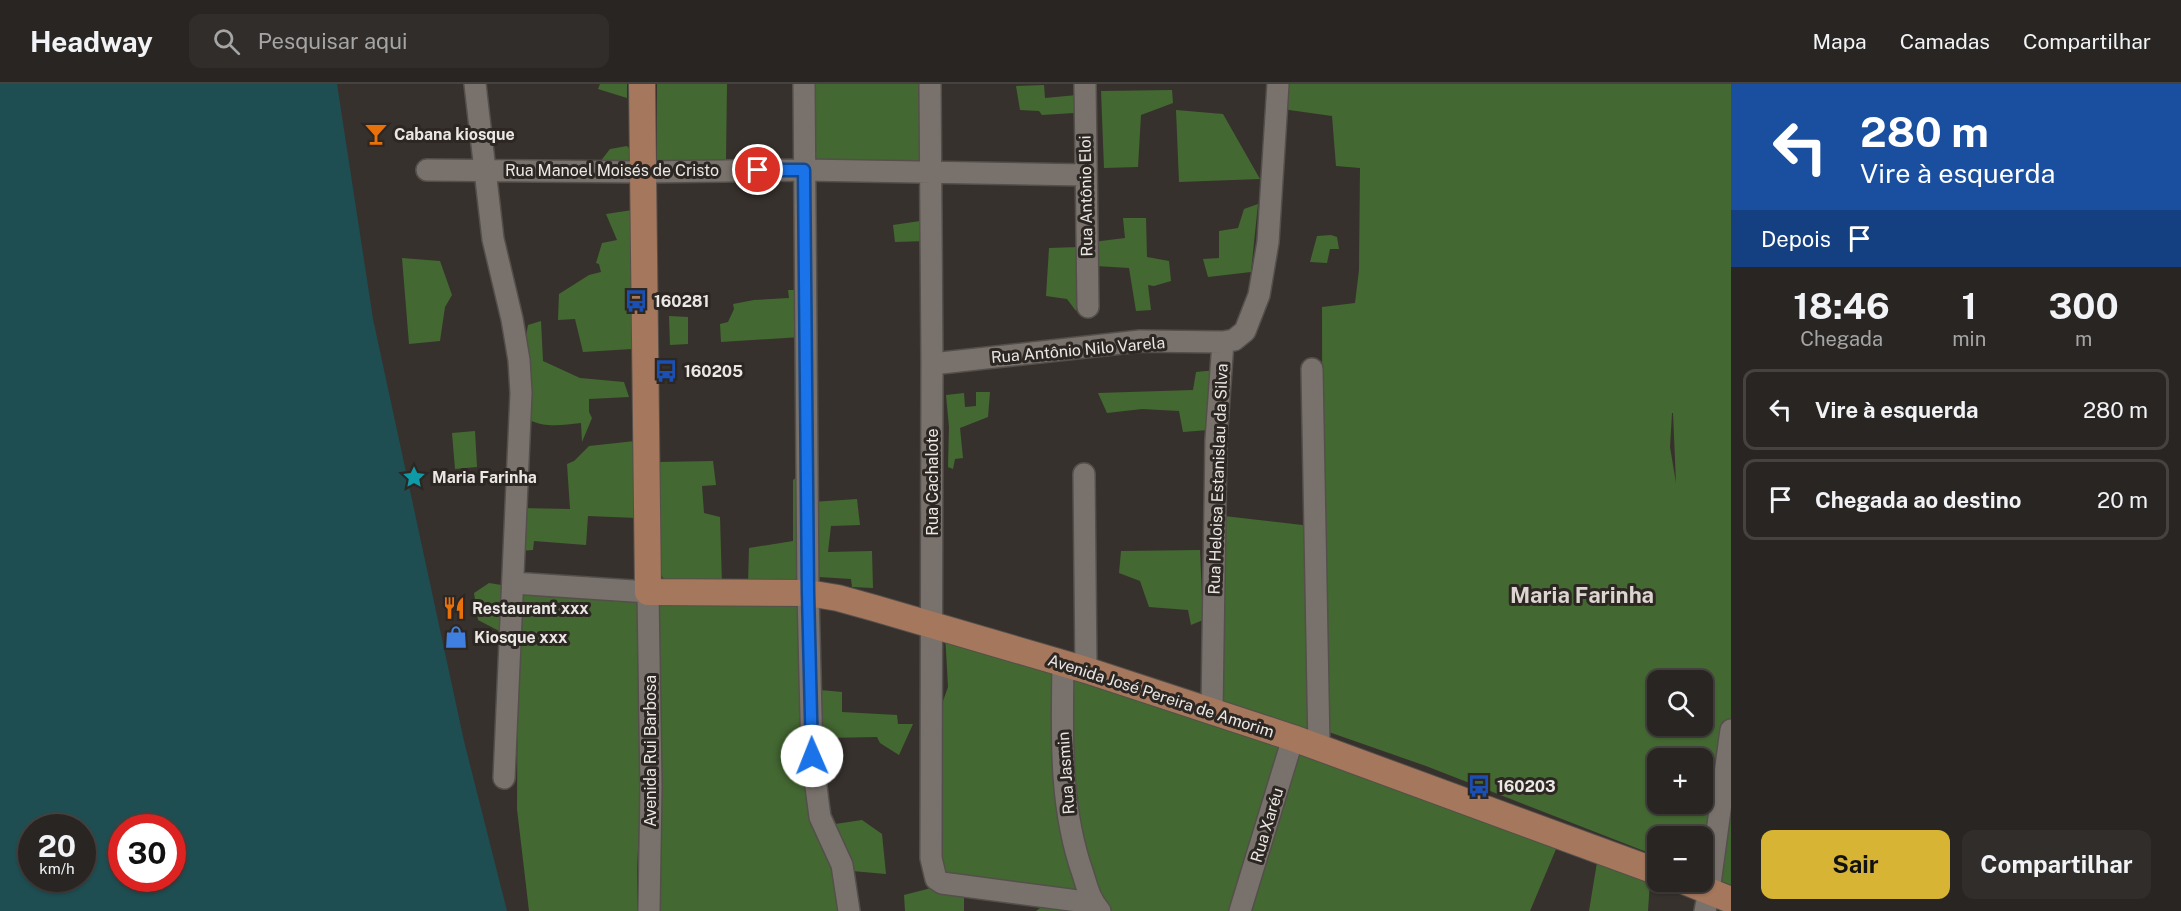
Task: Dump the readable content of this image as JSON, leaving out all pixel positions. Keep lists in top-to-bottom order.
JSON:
{
  "streets": {
    "main road": ["Avenida José Pereira de Amorim"],
    "street": [
      "Rua Manoel Moisés de Cristo",
      "Rua Antônio Eloi",
      "Rua Antônio Nilo Varela",
      "Rua Heloisa Estanislau da Silva",
      "Rua Cachalote",
      "Avenida Rui Barbosa",
      "Rua Jasmin",
      "Rua Xaréu"
    ]
  },
  "crossings": [
    ["Rua Manoel Moisés de Cristo", "Rua Antônio Eloi"],
    ["Rua Manoel Moisés de Cristo", "Rua Cachalote"],
    ["Rua Antônio Nilo Varela", "Rua Heloisa Estanislau da Silva"],
    ["Rua Antônio Nilo Varela", "Rua Cachalote"],
    ["Rua Heloisa Estanislau da Silva", "Avenida José Pereira de Amorim"],
    ["Rua Cachalote", "Avenida José Pereira de Amorim"],
    ["Rua Cachalote", "Rua Jasmin"],
    ["Avenida José Pereira de Amorim", "Avenida Rui Barbosa"],
    ["Avenida José Pereira de Amorim", "Rua Jasmin"],
    ["Avenida José Pereira de Amorim", "Rua Xaréu"]
  ],
  "districts": ["Maria Farinha"],
  "places": {
    "bar": ["Cabana kiosque"],
    "bus stop": ["160281", "160205", "160203"],
    "place": ["Maria Farinha"],
    "restaurant": ["Restaurant xxx"],
    "shop": ["Kiosque xxx"]
  },
  "page": {
    "header": "Headway",
    "search": "Pesquisar aqui",
    "nav": ["Mapa", "Camadas", "Compartilhar"],
    "turn": ["280 m", "Vire à esquerda"],
    "then": "Depois",
    "eta": [
      "18:46",
      "Chegada",
      "1",
      "min",
      "300",
      "m"
    ],
    "list": [
      {
        "name": "Vire à esquerda",
        "value": "280 m"
      },
      {
        "name": "Chegada ao destino",
        "value": "20 m"
      }
    ],
    "map_buttons": ["+", "−"],
    "speed": "20 km/h",
    "limit": "30",
    "buttons": ["Sair", "Compartilhar"]
  }
}
